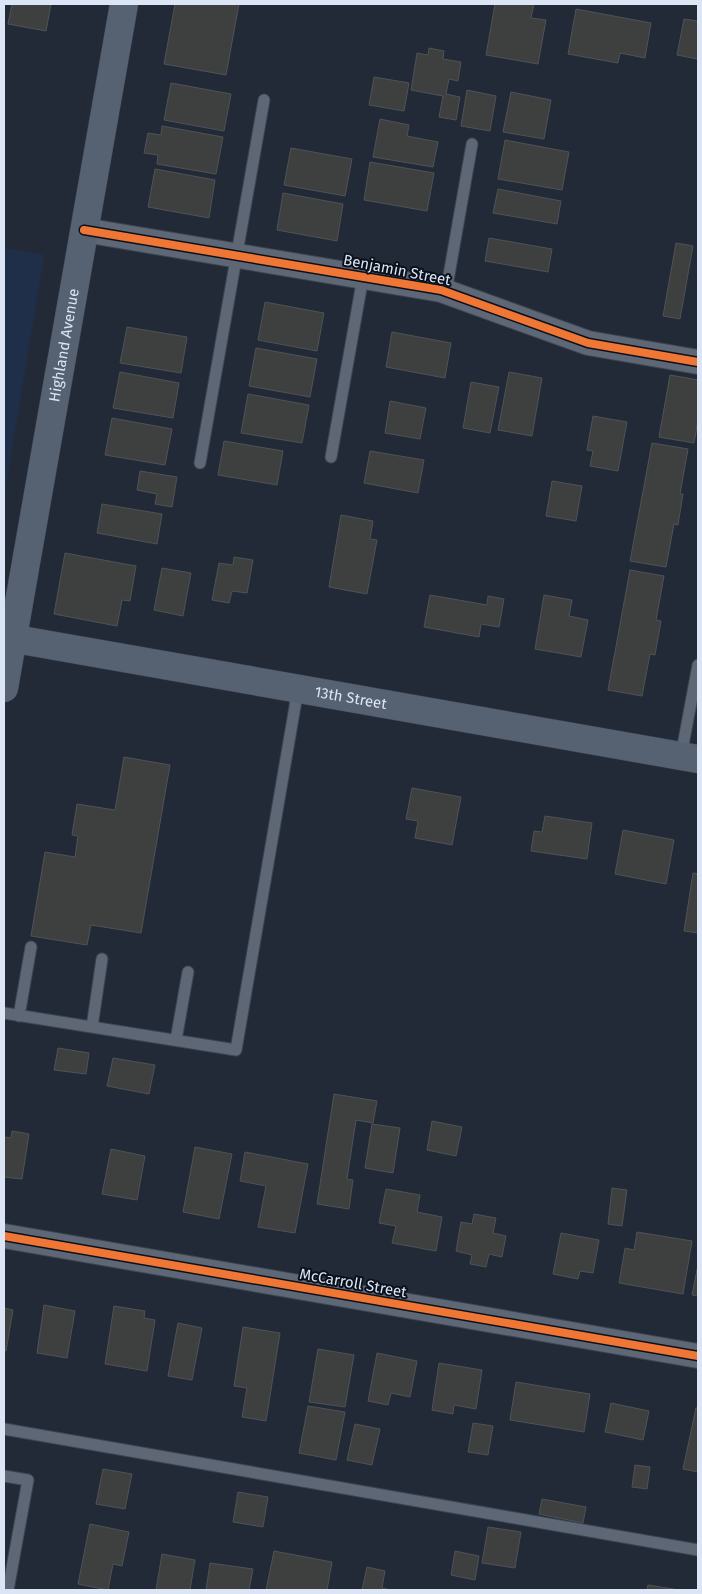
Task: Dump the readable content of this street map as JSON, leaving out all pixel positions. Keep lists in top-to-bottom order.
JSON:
{
  "streets": {
    "main road": ["Highland Avenue", "13th Street"],
    "street": ["Benjamin Street", "McCarroll Street"]
  },
  "crossings": [
    ["Benjamin Street", "Highland Avenue"],
    ["Highland Avenue", "13th Street"]
  ]
}
